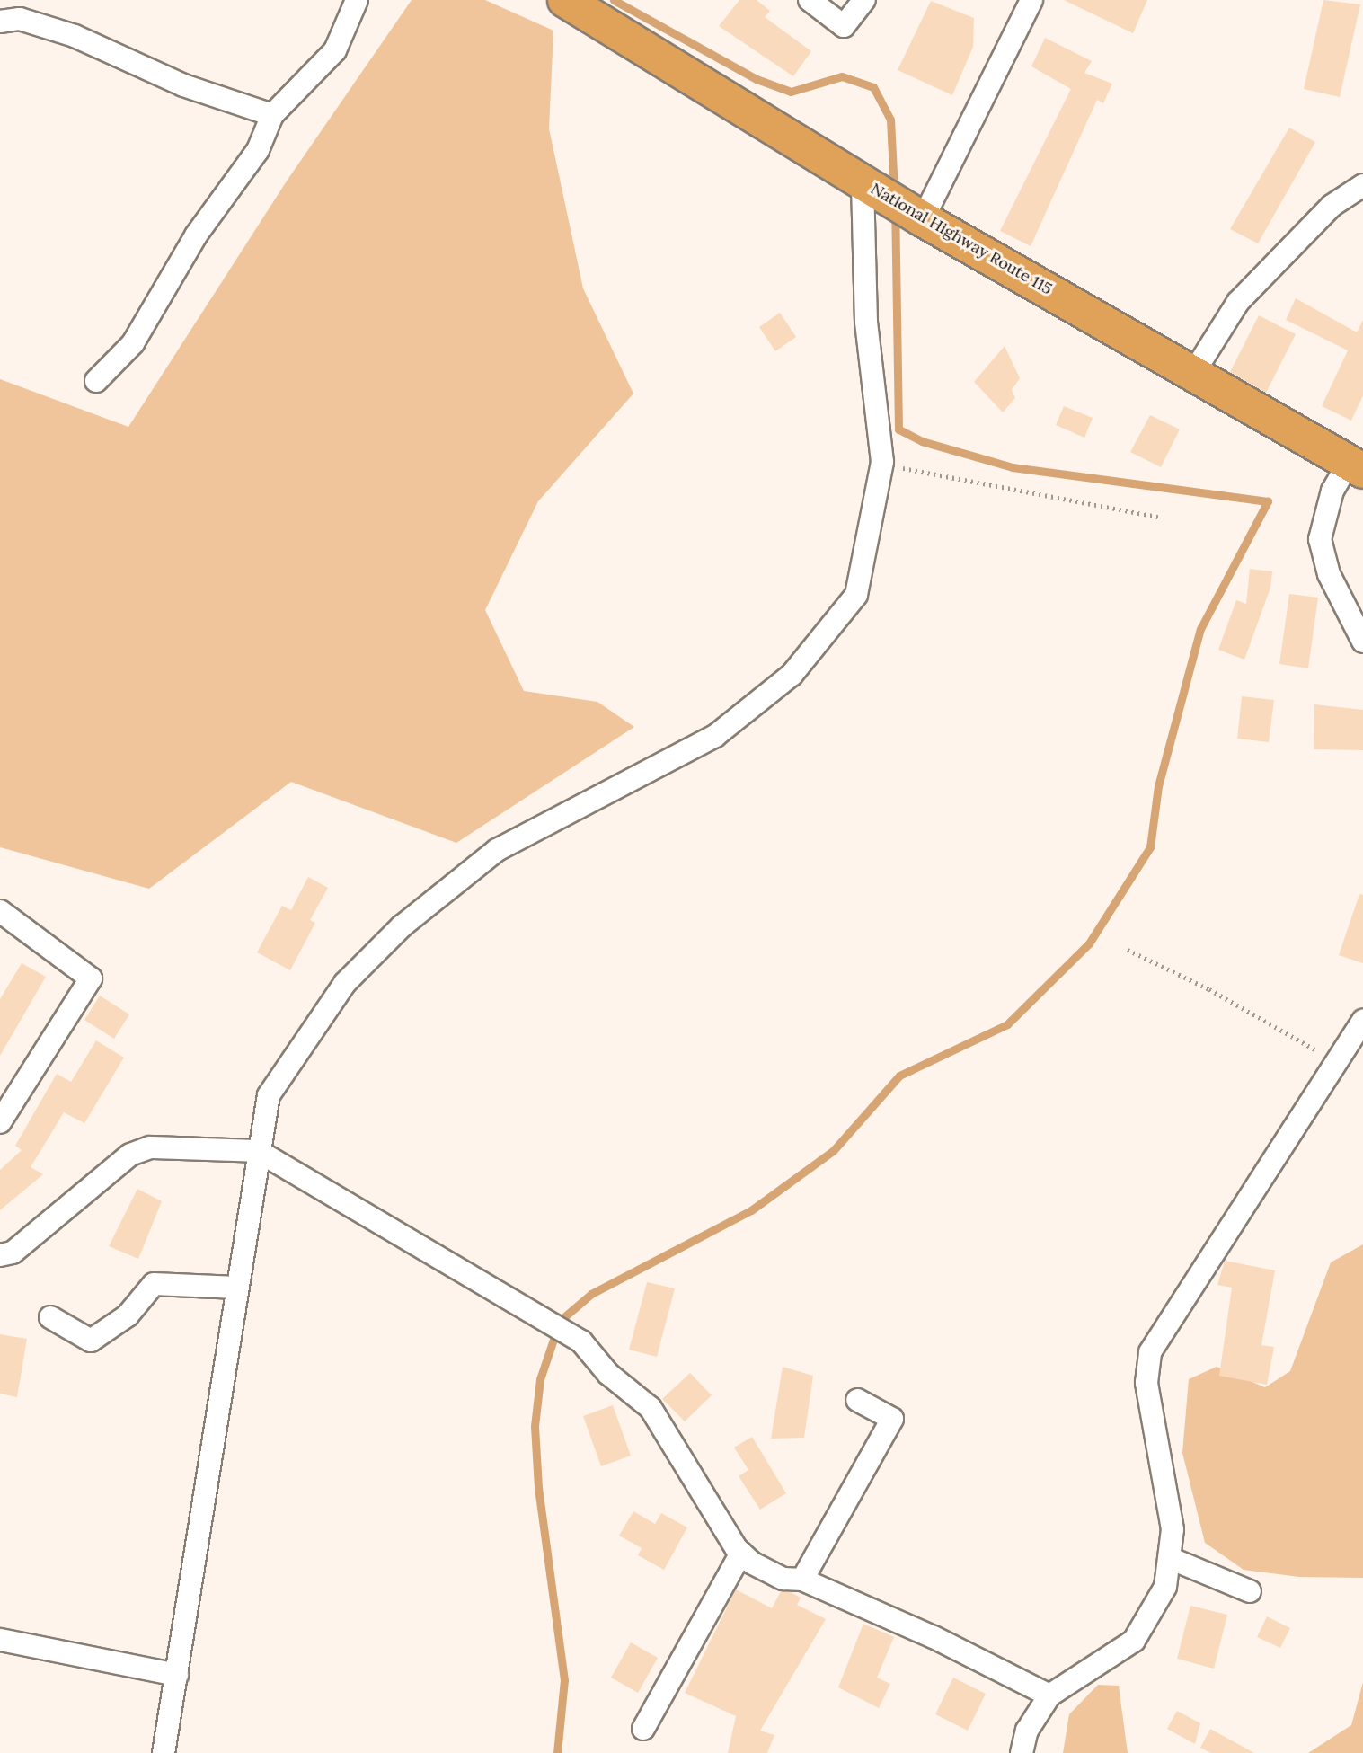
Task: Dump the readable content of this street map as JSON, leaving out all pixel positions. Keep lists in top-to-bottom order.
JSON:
{
  "streets": {
    "highway": ["National Highway Route 115"]
  }
}
